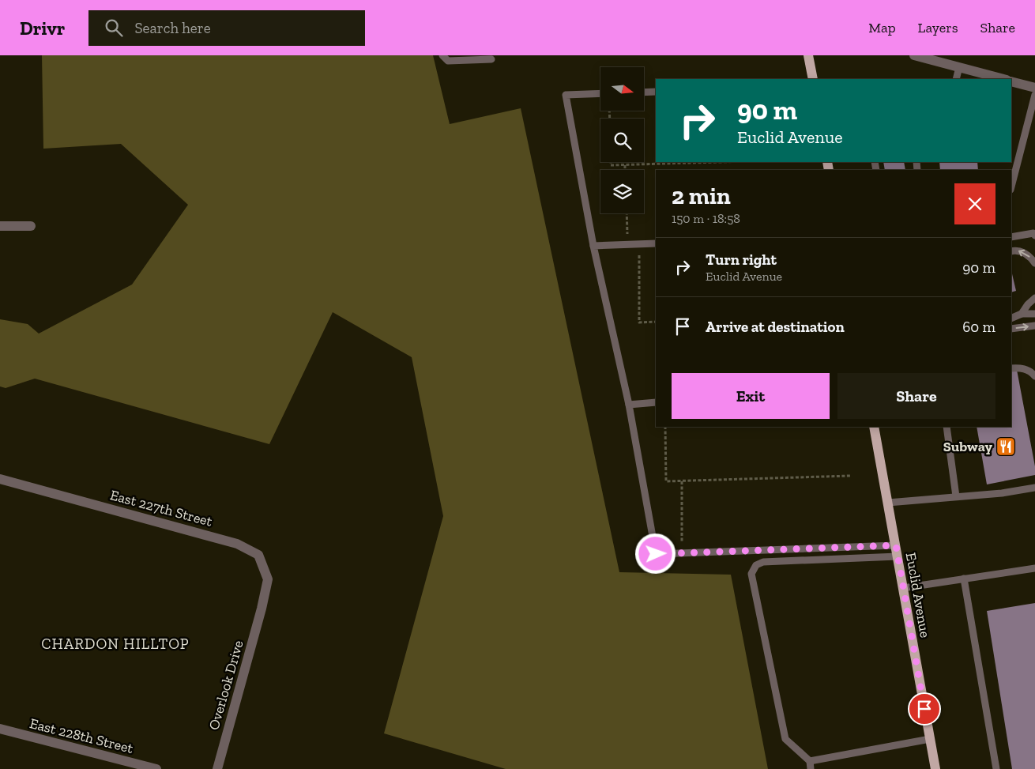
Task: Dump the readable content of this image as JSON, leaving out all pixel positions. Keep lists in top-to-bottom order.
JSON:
{
  "streets": {
    "main road": ["Euclid Avenue"],
    "street": ["East 227th Street", "Overlook Drive", "East 228th Street"]
  },
  "crossings": [
    ["East 227th Street", "Overlook Drive"]
  ],
  "districts": ["CHARDON HILLTOP"],
  "places": {
    "restaurant": ["Subway"]
  },
  "north": "right",
  "page": {
    "header": "Drivr",
    "search": "Search here",
    "nav": ["Map", "Layers", "Share"],
    "turn": ["90 m", "Euclid Avenue"],
    "heading": ["2 min", "150 m · 18:58"],
    "list": [
      {
        "name": "Turn right",
        "note": "Euclid Avenue",
        "value": "90 m"
      },
      {
        "name": "Arrive at destination",
        "value": "60 m"
      }
    ],
    "buttons": ["Exit", "Share"]
  }
}
